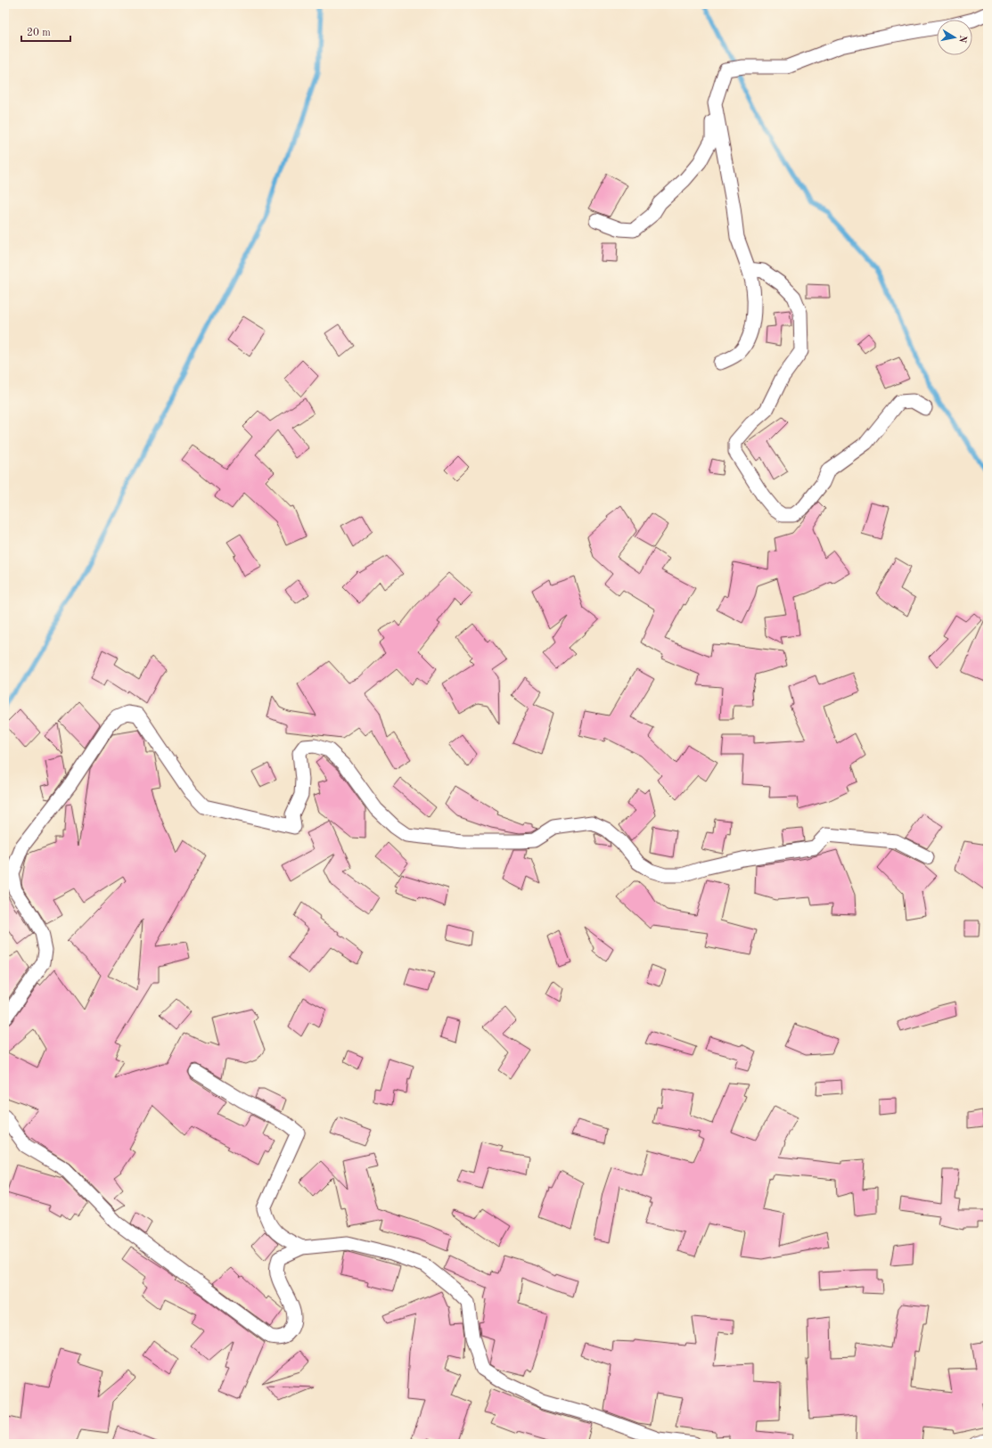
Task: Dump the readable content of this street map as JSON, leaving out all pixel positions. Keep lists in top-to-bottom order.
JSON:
{
  "scale_bar": "20 m",
  "north": "right"
}
